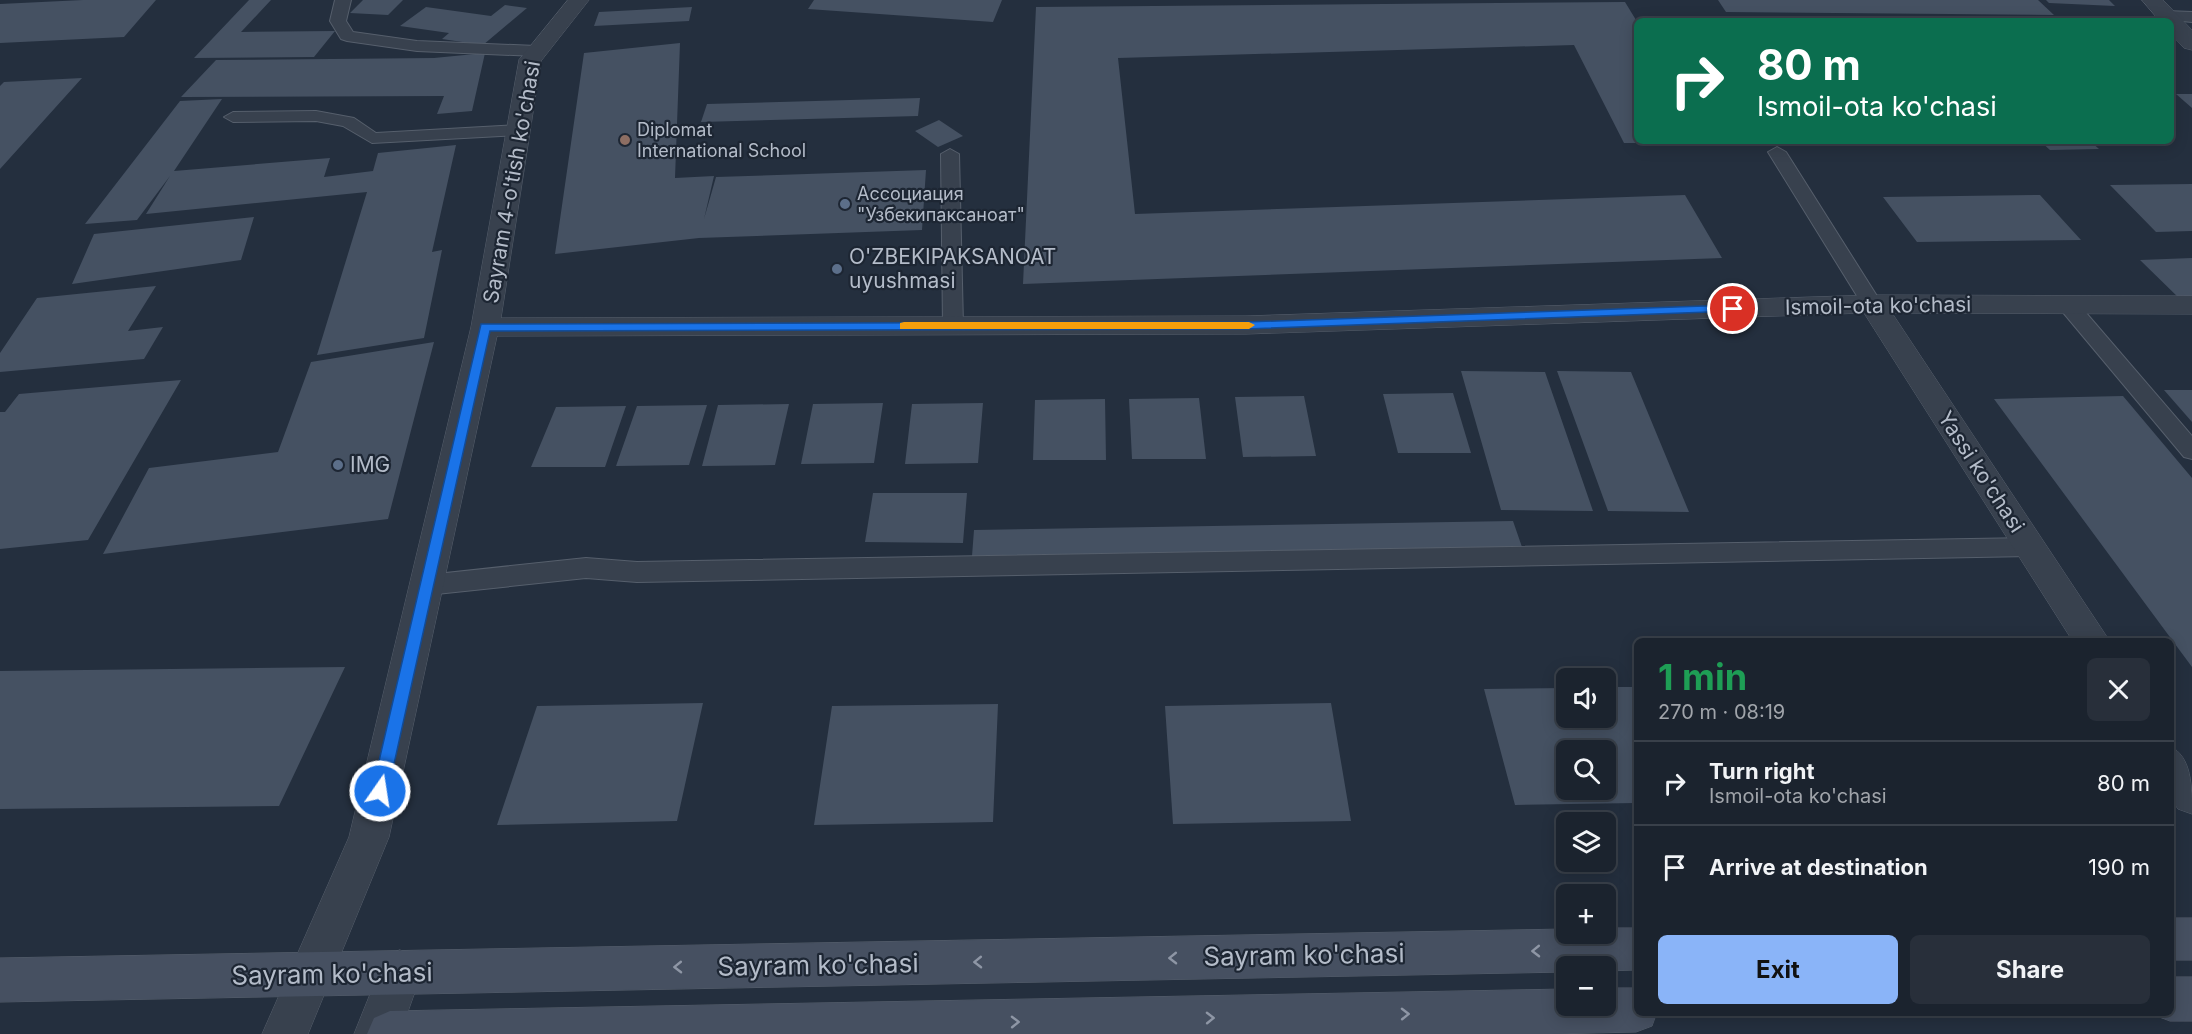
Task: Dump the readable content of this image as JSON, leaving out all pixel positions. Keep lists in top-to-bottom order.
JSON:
{
  "streets": {
    "street": [
      "Sayram 4-o'tish ko'chasi",
      "Ismoil-ota ko'chasi",
      "Yassi ko'chasi",
      "Sayram ko'chasi"
    ]
  },
  "crossings": [
    ["Sayram 4-o'tish ko'chasi", "Ismoil-ota ko'chasi"],
    ["Sayram 4-o'tish ko'chasi", "Sayram ko'chasi"],
    ["Ismoil-ota ko'chasi", "Yassi ko'chasi"]
  ],
  "places": [
    "Diplomat International School",
    "Ассоциация \"Узбекипаксаноат\"",
    "O'ZBEKIPAKSANOAT uyushmasi",
    "IMG"
  ],
  "page": {
    "turn": ["80 m", "Ismoil-ota ko'chasi"],
    "heading": ["1 min", "270 m · 08:19"],
    "map_buttons": ["+", "−"],
    "list": [
      {
        "name": "Turn right",
        "note": "Ismoil-ota ko'chasi",
        "value": "80 m"
      },
      {
        "name": "Arrive at destination",
        "value": "190 m"
      }
    ],
    "buttons": ["Exit", "Share"]
  }
}
